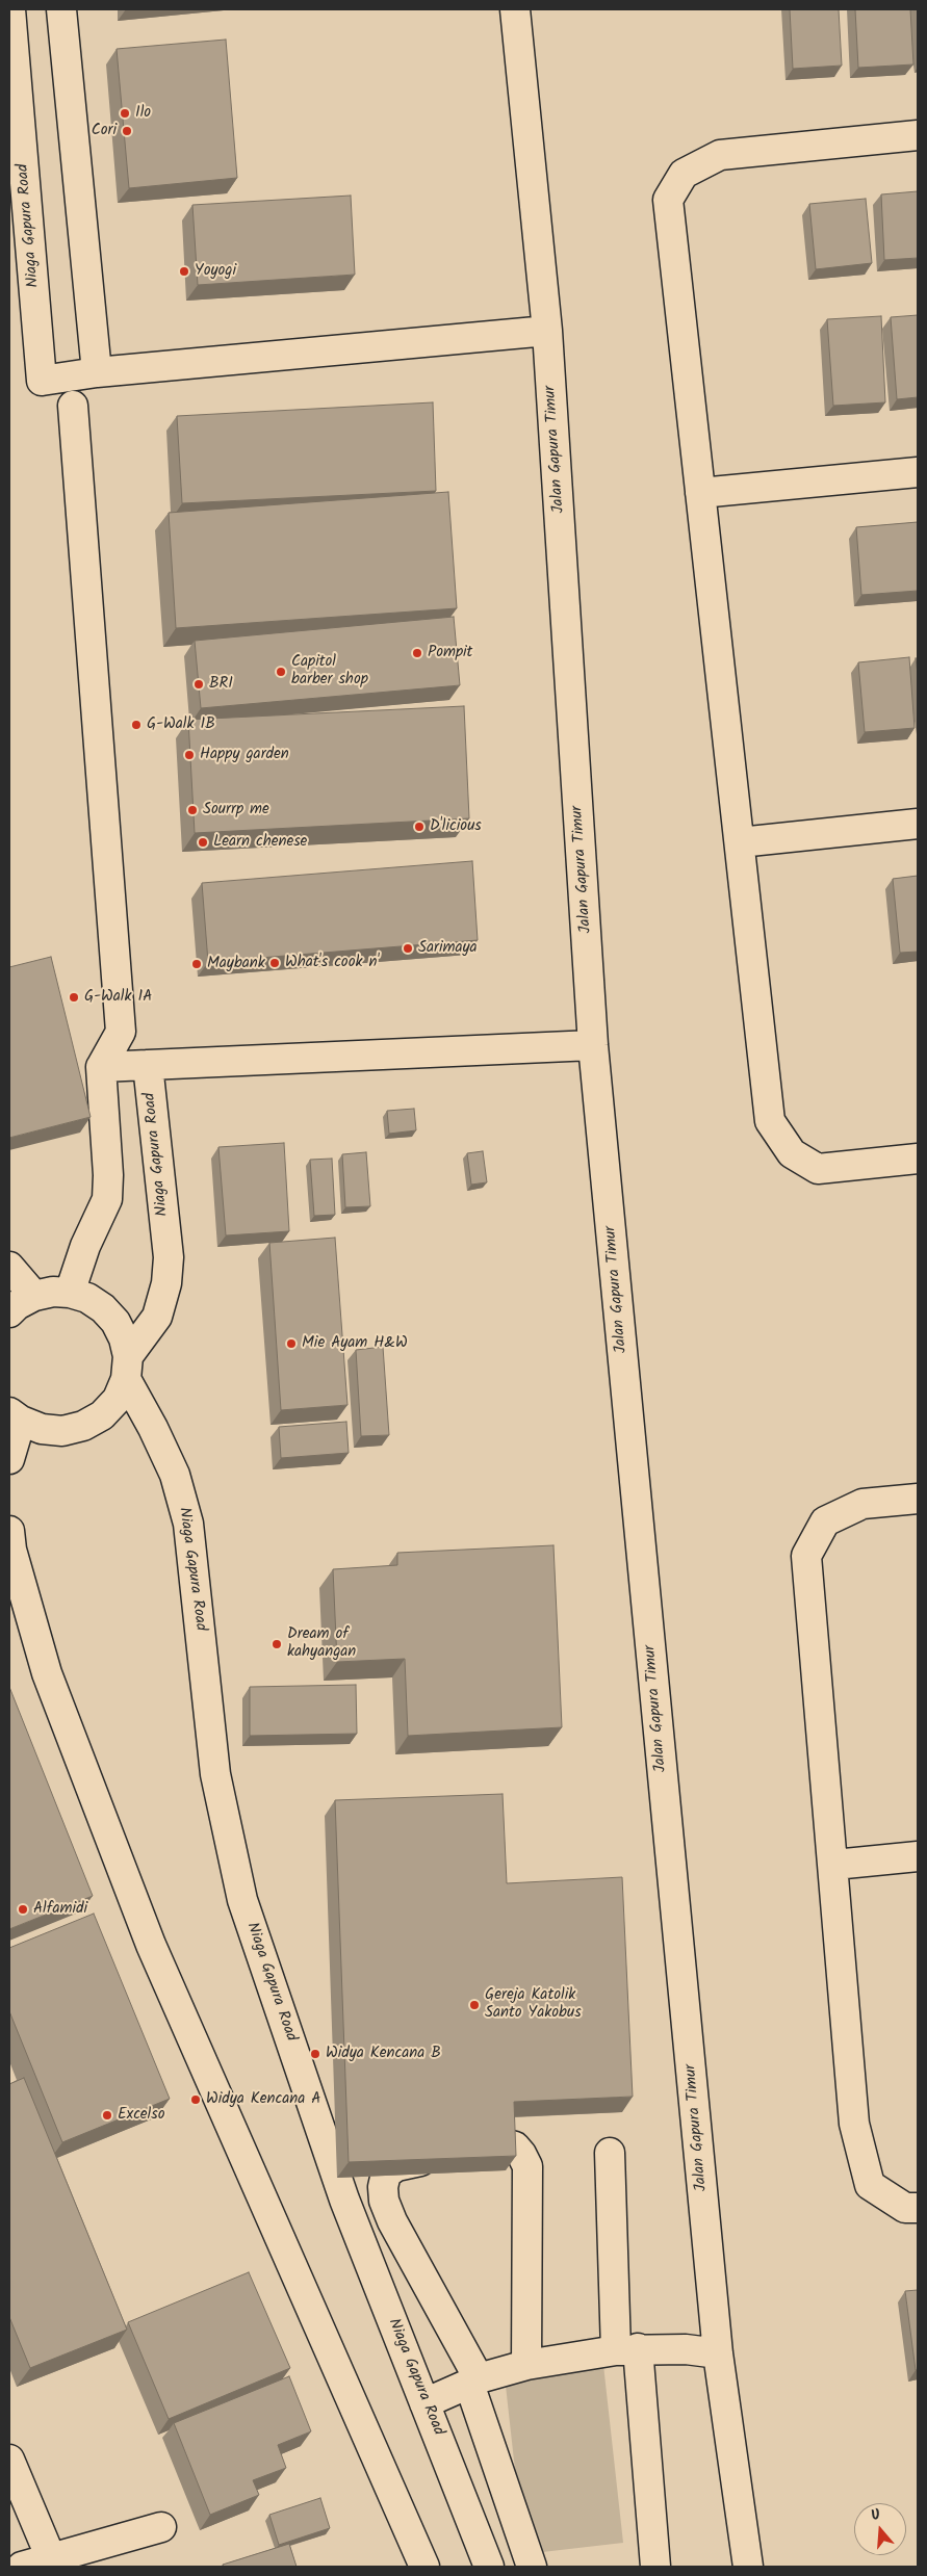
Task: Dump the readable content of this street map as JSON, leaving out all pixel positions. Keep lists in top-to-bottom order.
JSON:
{
  "streets": {
    "street": ["Niaga Gapura Road", "Jalan Gapura Timur"]
  },
  "places": [
    "Ilo",
    "Cori",
    "Yoyogi",
    "Pompit",
    "Capitol barber shop",
    "BRI",
    "G-Walk 1B",
    "Happy garden",
    "Sourrp me",
    "D'licious",
    "Learn chenese",
    "Sarimaya",
    "What's cook n'",
    "Maybank",
    "G-Walk 1A",
    "Mie Ayam H&W",
    "Dream of kahyangan",
    "Alfamidi",
    "Gereja Katolik Santo Yakobus",
    "Widya Kencana B",
    "Widya Kencana A",
    "Excelso"
  ],
  "north": "top"
}
